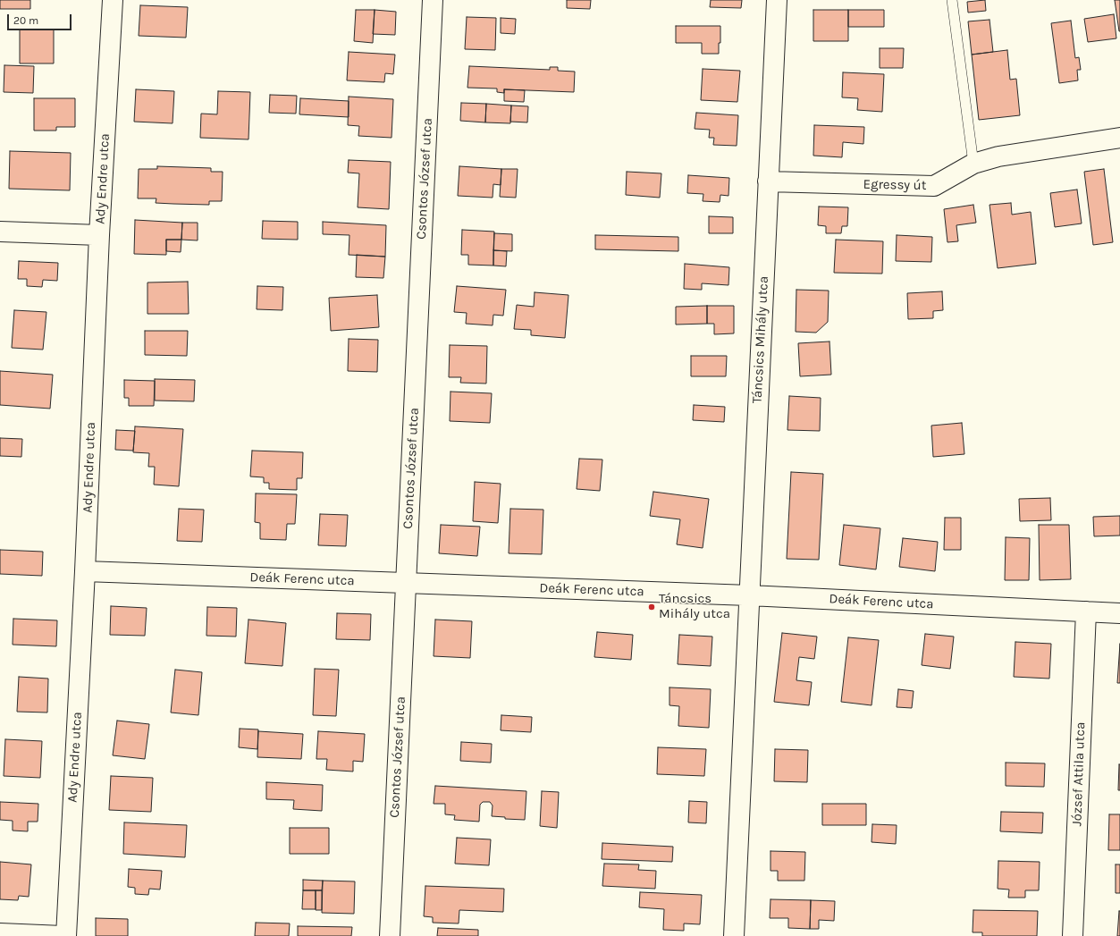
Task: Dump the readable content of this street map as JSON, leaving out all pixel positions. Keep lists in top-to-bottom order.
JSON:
{
  "streets": {
    "street": [
      "Ady Endre utca",
      "Csontos József utca",
      "Egressy út",
      "Táncsics Mihály utca",
      "Deák Ferenc utca",
      "József Attila utca"
    ]
  },
  "crossings": [
    ["Ady Endre utca", "Deák Ferenc utca"],
    ["Csontos József utca", "Deák Ferenc utca"],
    ["Egressy út", "Táncsics Mihály utca"],
    ["Táncsics Mihály utca", "Deák Ferenc utca"],
    ["Deák Ferenc utca", "József Attila utca"]
  ],
  "places": ["Táncsics Mihály utca"],
  "scale_bar": "20 m"
}
